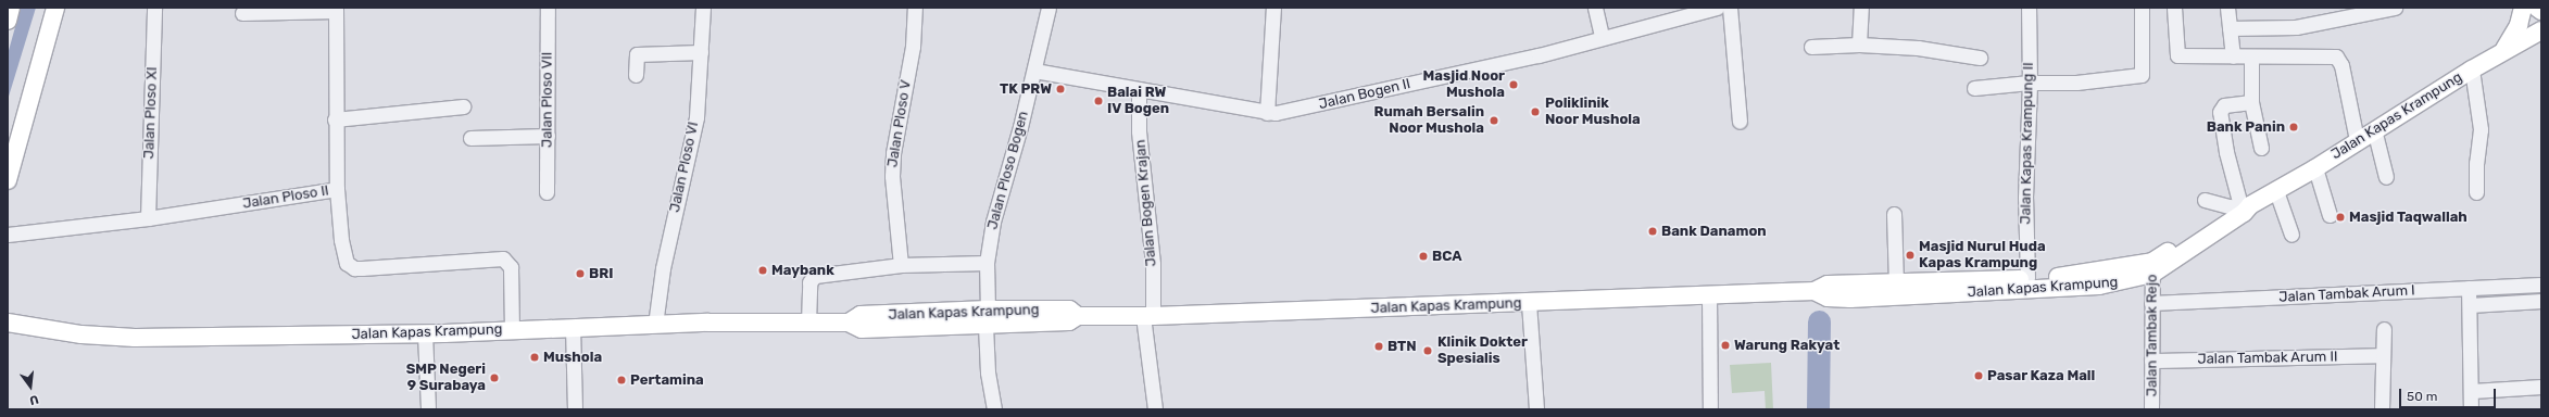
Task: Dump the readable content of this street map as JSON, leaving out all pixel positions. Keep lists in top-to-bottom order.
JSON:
{
  "streets": {
    "main road": ["Jalan Kapas Krampung"],
    "street": [
      "Jalan Bogen II",
      "Jalan Ploso VII",
      "Jalan Ploso XI",
      "Jalan Ploso V",
      "Jalan Kapas Krampung II",
      "Jalan Ploso VI",
      "Jalan Ploso Bogen",
      "Jalan Ploso II",
      "Jalan Bogen Krajan",
      "Jalan Tambak Arum I",
      "Jalan Tambak Rejo",
      "Jalan Tambak Arum II"
    ]
  },
  "crossings": [
    ["Jalan Bogen II", "Jalan Ploso Bogen"],
    ["Jalan Bogen II", "Jalan Bogen Krajan"],
    ["Jalan Ploso XI", "Jalan Ploso II"],
    ["Jalan Kapas Krampung", "Jalan Kapas Krampung II"],
    ["Jalan Kapas Krampung", "Jalan Ploso VI"],
    ["Jalan Kapas Krampung", "Jalan Ploso Bogen"],
    ["Jalan Kapas Krampung", "Jalan Ploso II"],
    ["Jalan Kapas Krampung", "Jalan Bogen Krajan"],
    ["Jalan Kapas Krampung", "Jalan Tambak Rejo"],
    ["Jalan Tambak Arum I", "Jalan Tambak Rejo"],
    ["Jalan Tambak Rejo", "Jalan Tambak Arum II"]
  ],
  "places": [
    "Masjid Noor Mushola",
    "TK PRW",
    "Balai RW IV Bogen",
    "Poliklinik Noor Mushola",
    "Rumah Bersalin Noor Mushola",
    "Bank Panin",
    "Masjid Taqwallah",
    "Bank Danamon",
    "Masjid Nurul Huda Kapas Krampung",
    "BCA",
    "Maybank",
    "BRI",
    "Warung Rakyat",
    "BTN",
    "Klinik Dokter Spesialis",
    "Mushola",
    "Pasar Kaza Mall",
    "SMP Negeri 9 Surabaya",
    "Pertamina"
  ],
  "scale_bar": "50 m",
  "north": "bottom"
}
